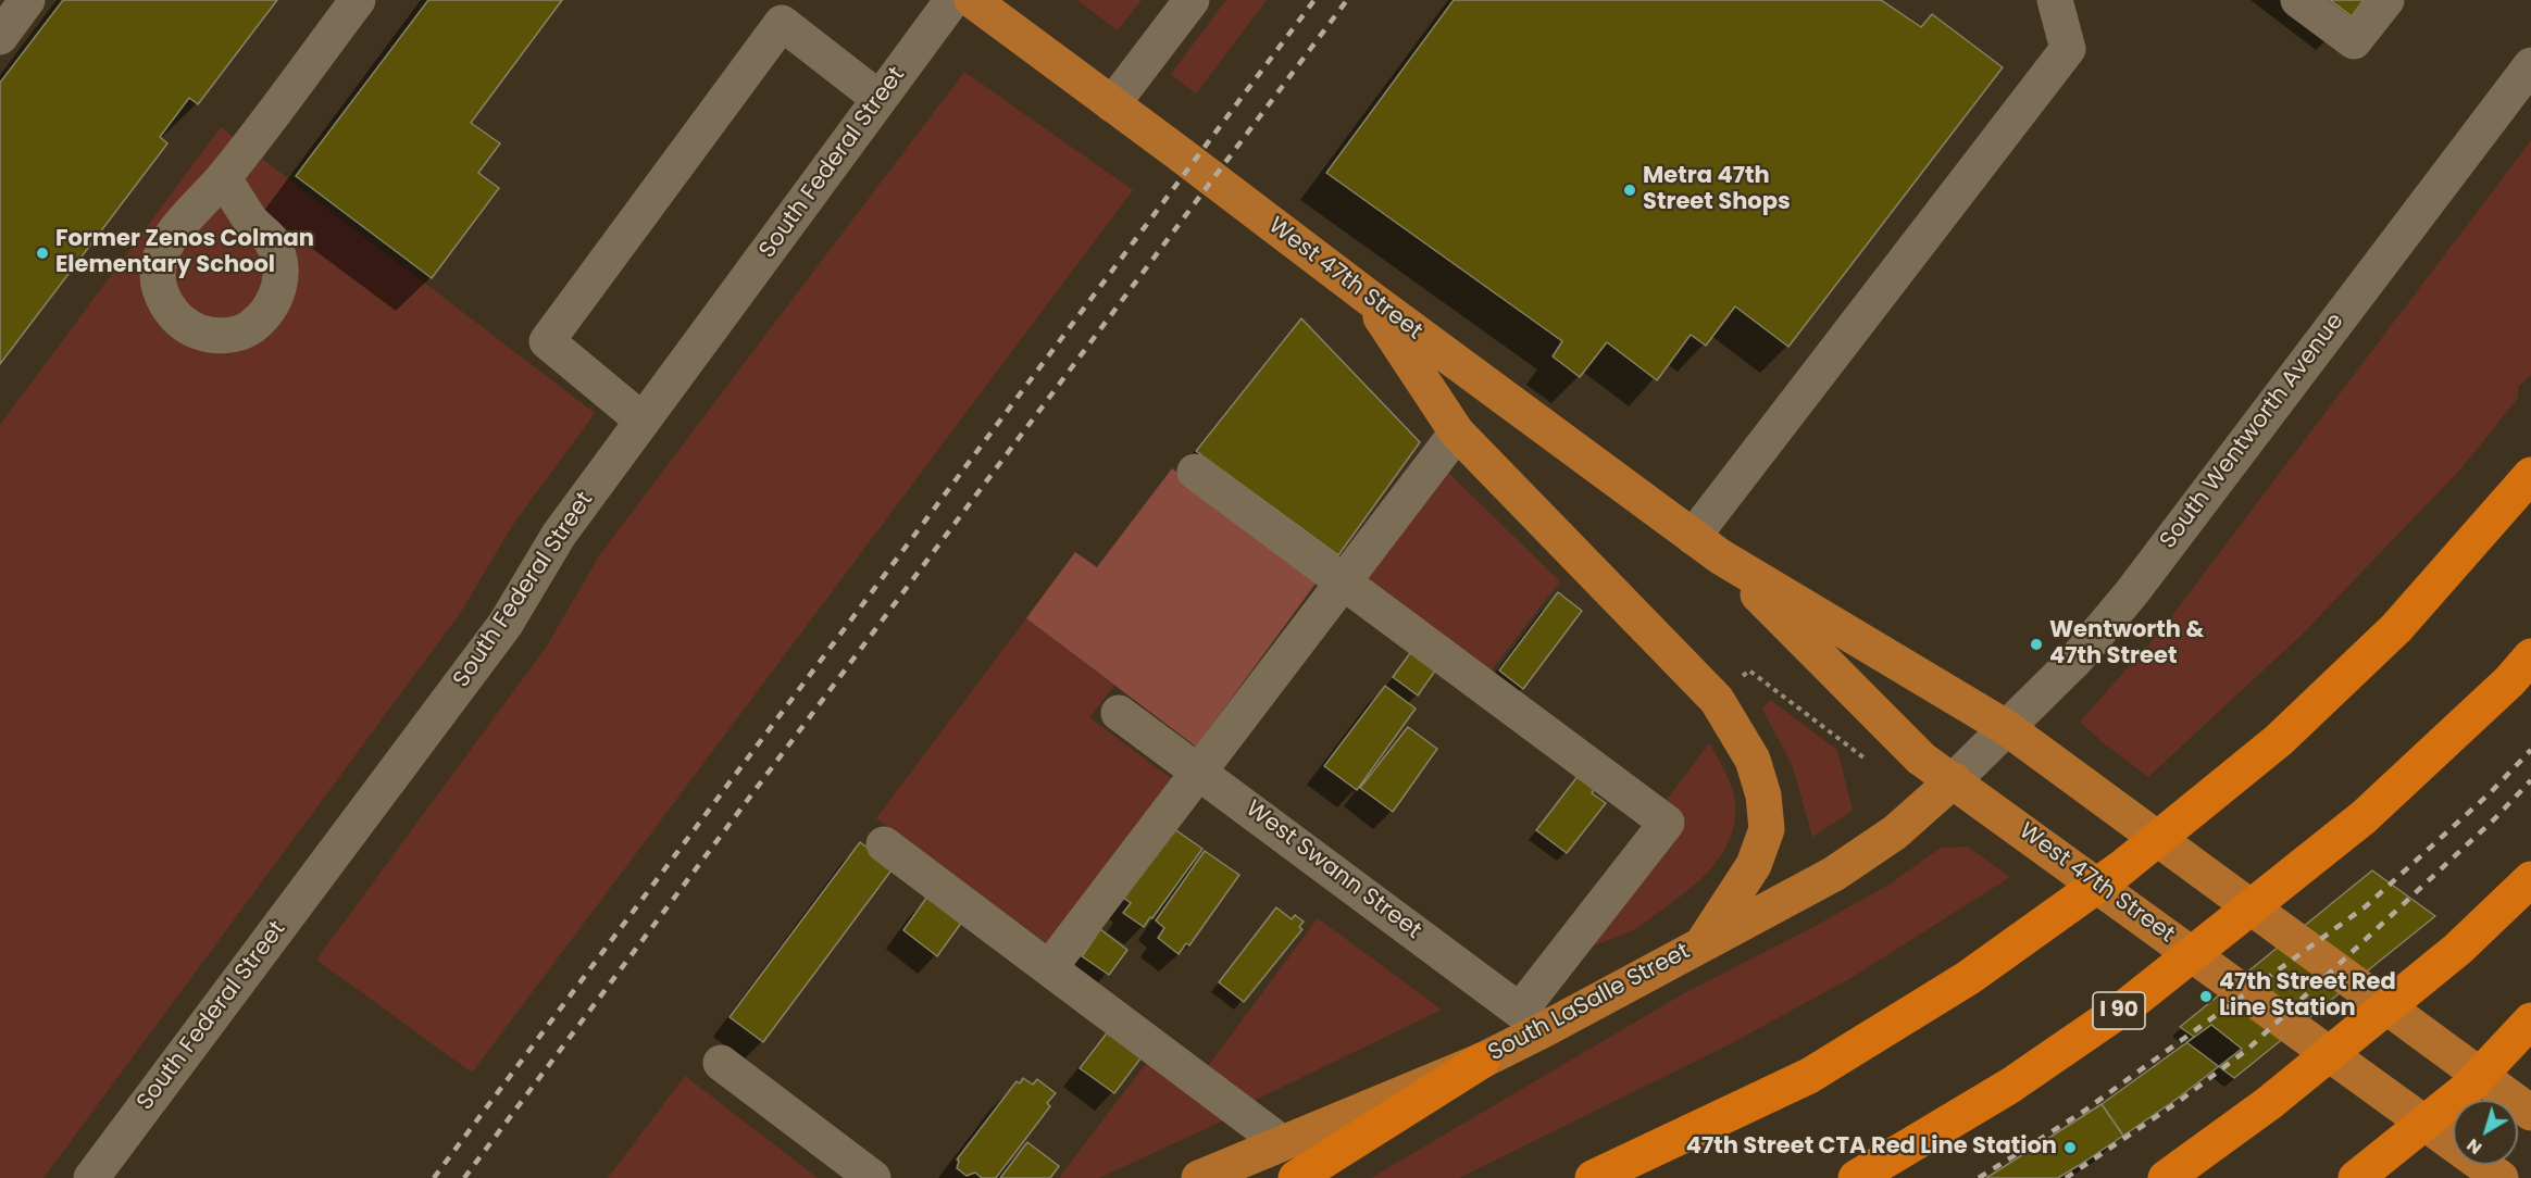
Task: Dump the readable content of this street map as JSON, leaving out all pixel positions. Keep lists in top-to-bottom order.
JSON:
{
  "streets": {
    "highway": ["I 90"],
    "main road": ["West 47th Street", "South LaSalle Street"],
    "street": ["South Federal Street", "South Wentworth Avenue", "West Swann Street"]
  },
  "crossings": [
    ["West 47th Street", "South Wentworth Avenue"],
    ["West 47th Street", "South LaSalle Street"],
    ["South Wentworth Avenue", "South LaSalle Street"],
    ["West Swann Street", "South LaSalle Street"]
  ],
  "places": [
    "Metra 47th Street Shops",
    "Former Zenos Colman Elementary School",
    "Wentworth & 47th Street",
    "47th Street Red Line Station",
    "47th Street CTA Red Line Station"
  ],
  "north": "bottom left"
}
